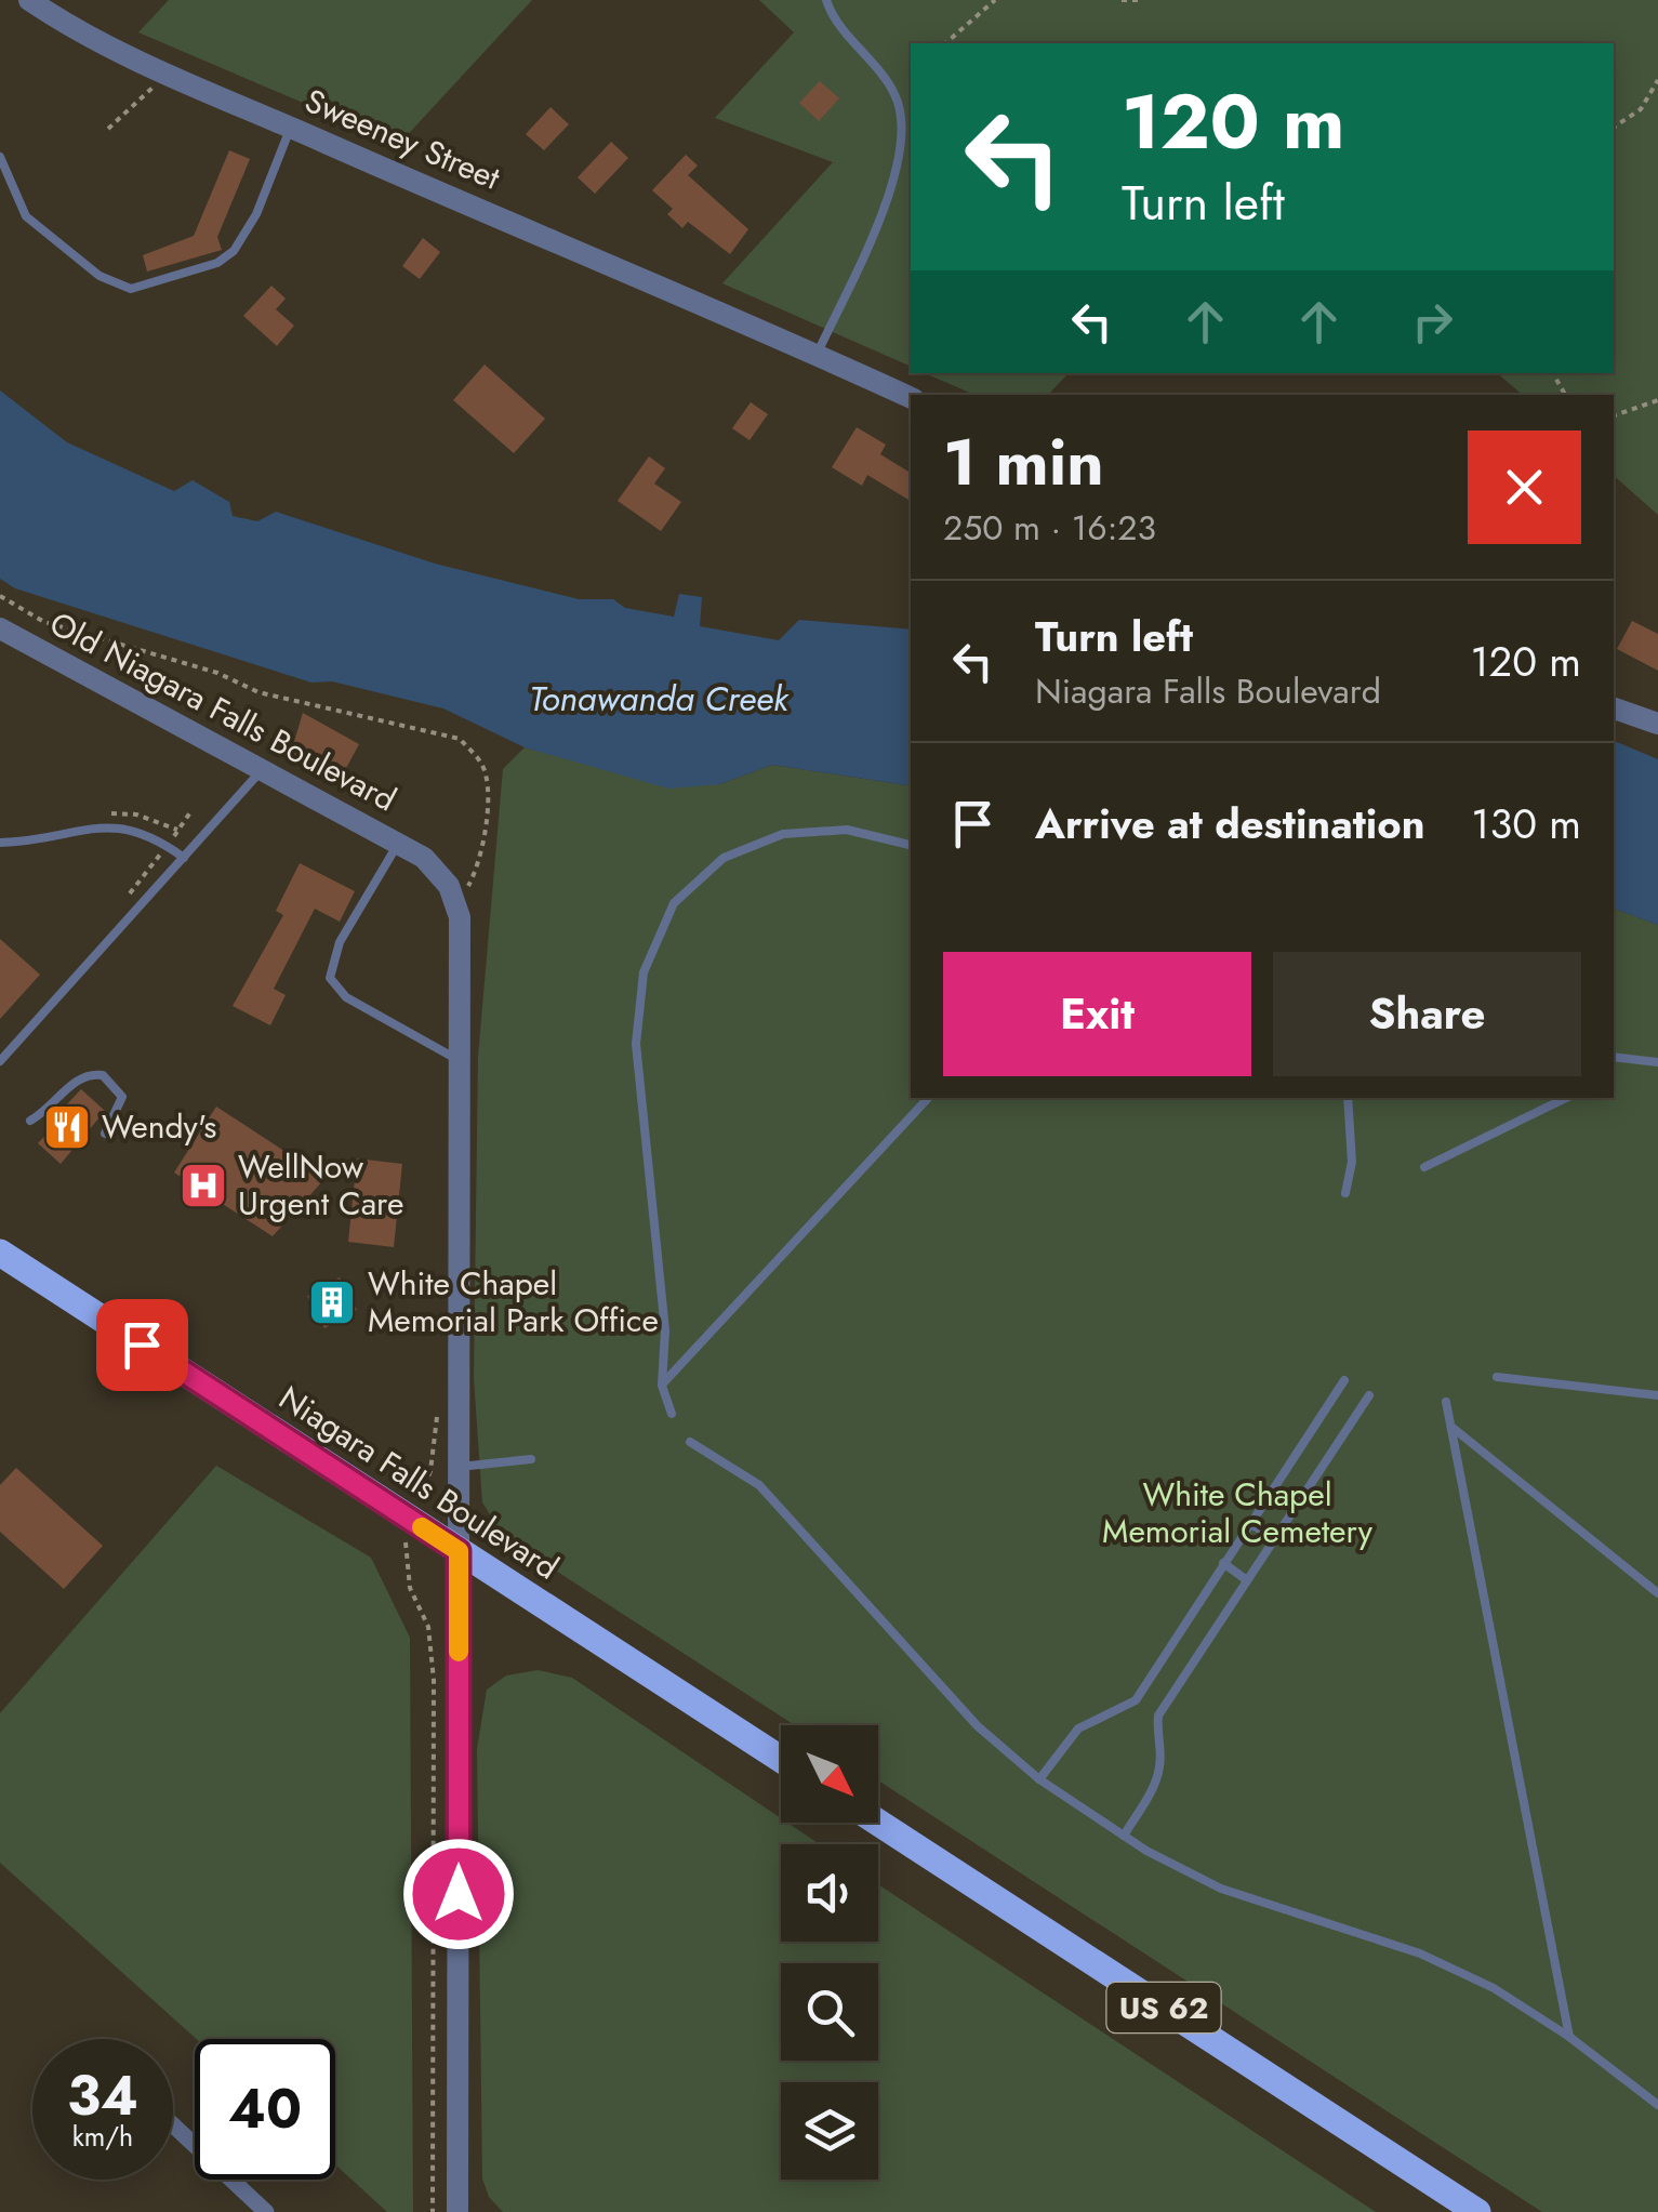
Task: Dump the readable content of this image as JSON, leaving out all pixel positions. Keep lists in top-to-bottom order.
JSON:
{
  "streets": {
    "main road": ["Niagara Falls Boulevard", "US 62"],
    "street": ["Sweeney Street", "Old Niagara Falls Boulevard"]
  },
  "crossings": [
    ["Old Niagara Falls Boulevard", "Niagara Falls Boulevard"]
  ],
  "water": ["Tonawanda Creek"],
  "parks": ["White Chapel Memorial Cemetery"],
  "places": {
    "restaurant": ["Wendy's"],
    "hospital": ["WellNow Urgent Care"],
    "building": ["White Chapel Memorial Park Office"]
  },
  "north": "bottom right",
  "page": {
    "turn": ["120 m", "Turn left"],
    "heading": ["1 min", "250 m · 16:23"],
    "list": [
      {
        "name": "Turn left",
        "note": "Niagara Falls Boulevard",
        "value": "120 m"
      },
      {
        "name": "Arrive at destination",
        "value": "130 m"
      }
    ],
    "buttons": ["Exit", "Share"],
    "speed": "34 km/h",
    "limit": "40"
  }
}
